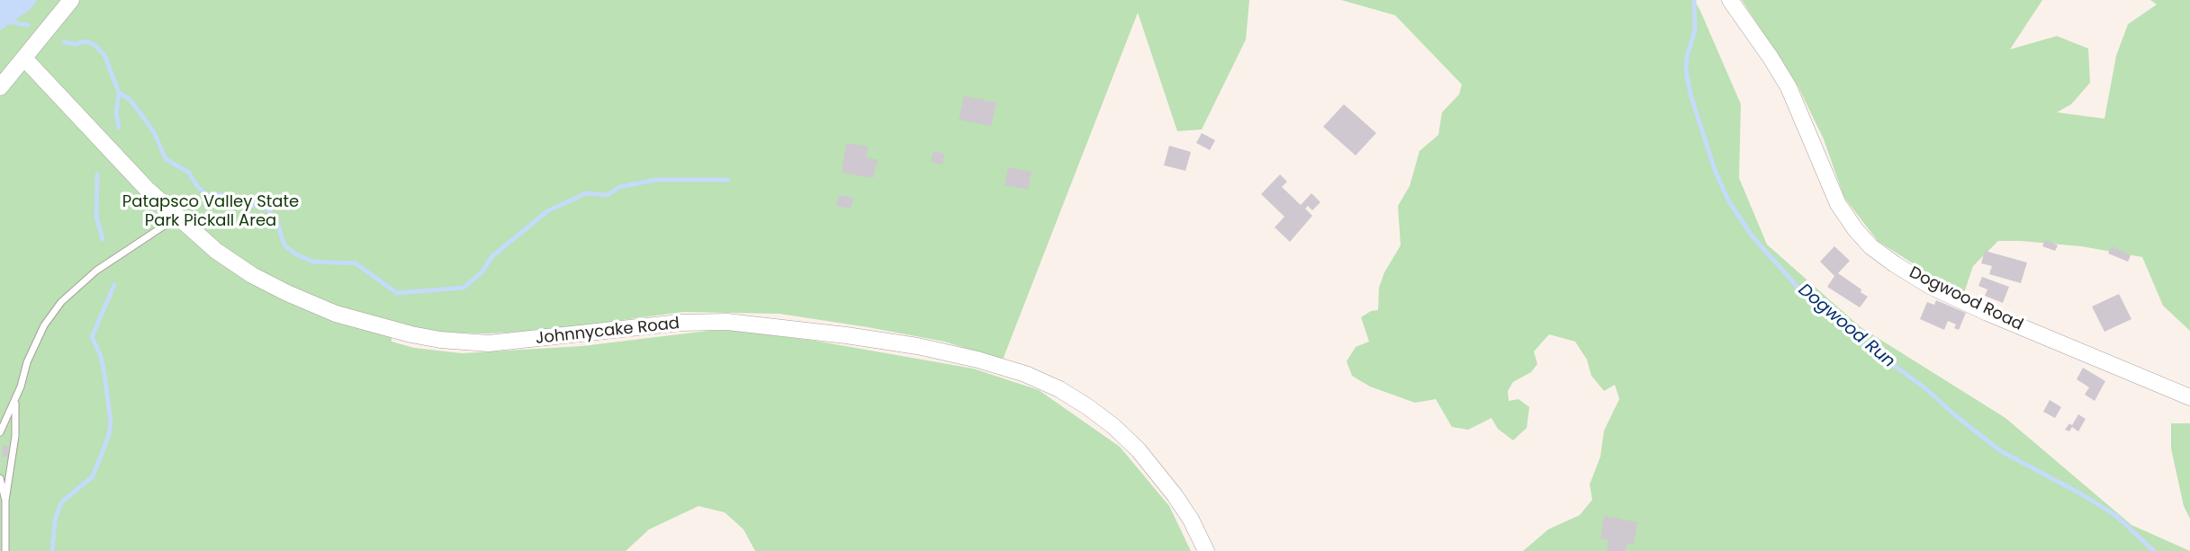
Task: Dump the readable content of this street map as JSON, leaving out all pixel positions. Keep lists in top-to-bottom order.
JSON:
{
  "streets": {
    "street": ["Dogwood Road", "Johnnycake Road"]
  },
  "water": ["Dogwood Run"],
  "parks": ["Patapsco Valley State Park Pickall Area"]
}
